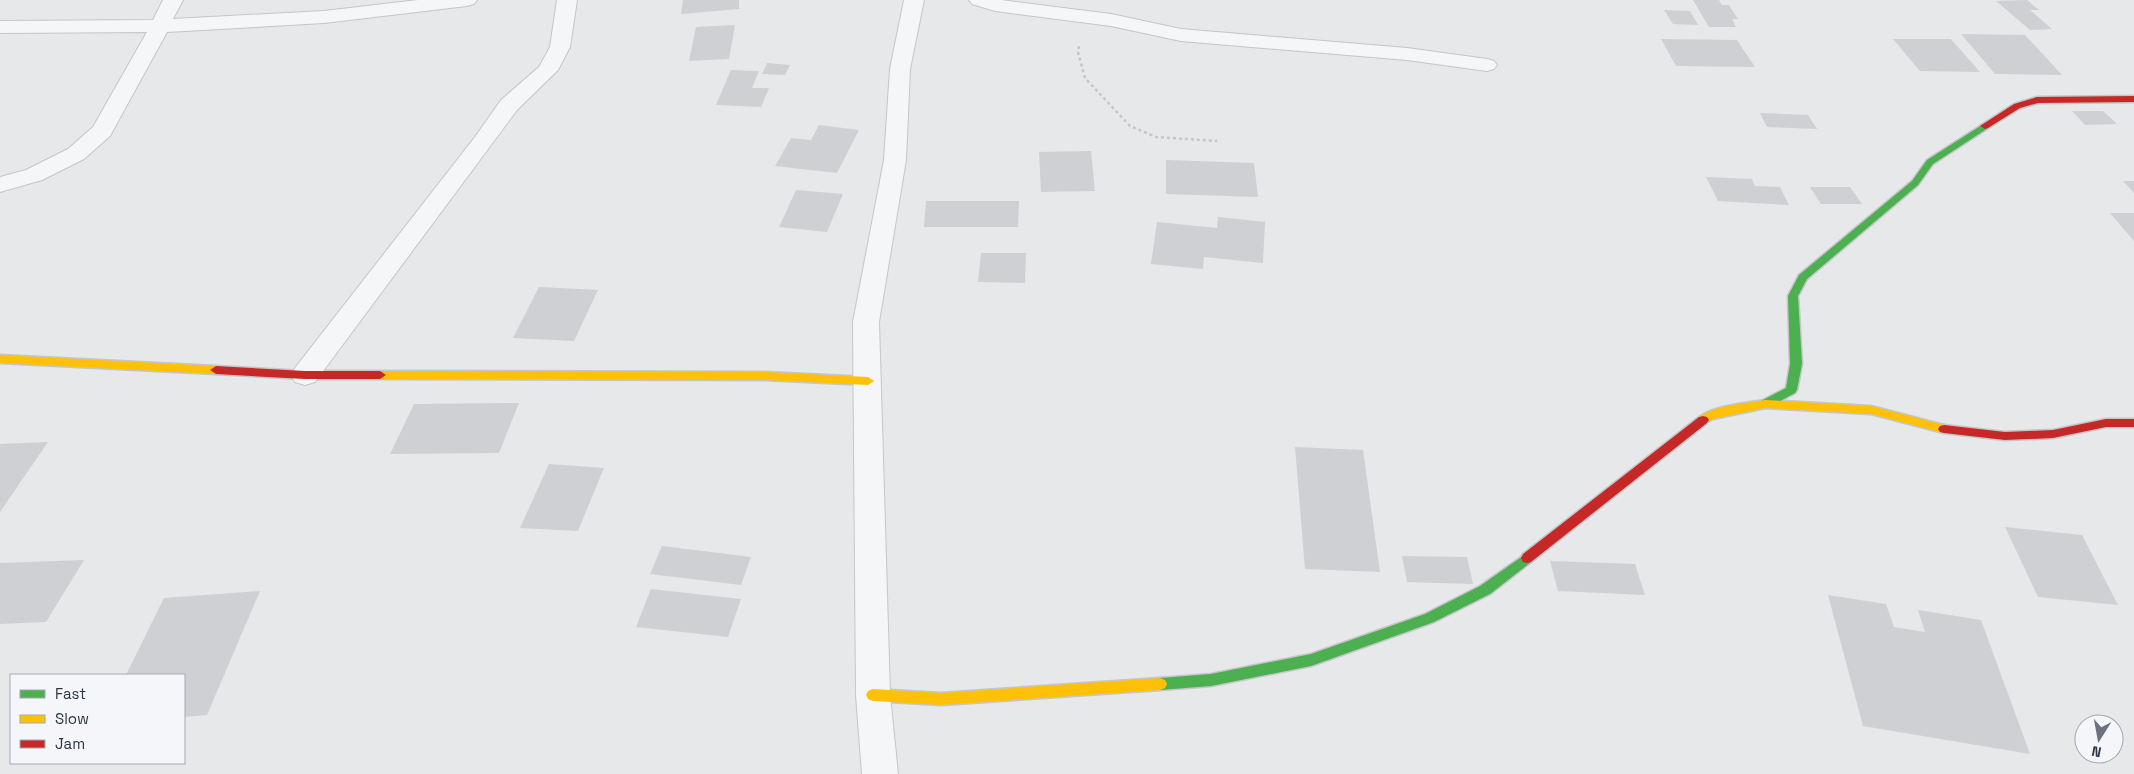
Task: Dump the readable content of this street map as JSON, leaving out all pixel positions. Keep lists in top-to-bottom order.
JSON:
{
  "legend": ["Fast", "Slow", "Jam"],
  "north": "bottom"
}
